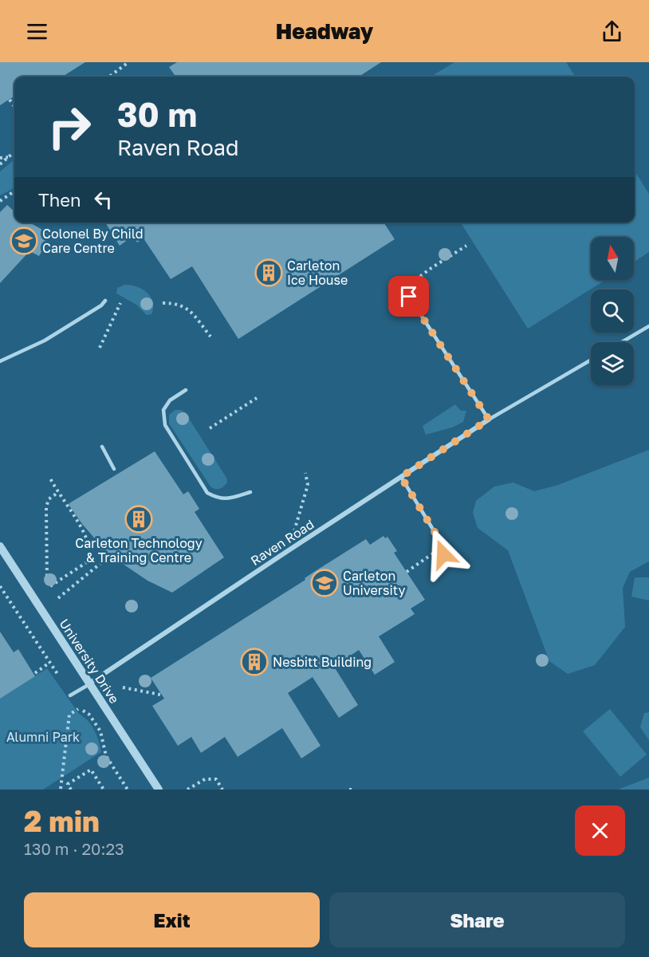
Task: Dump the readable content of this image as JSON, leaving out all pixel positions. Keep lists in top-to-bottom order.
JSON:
{
  "streets": {
    "street": ["Raven Road", "University Drive"]
  },
  "crossings": [
    ["Raven Road", "University Drive"]
  ],
  "parks": ["Alumni Park"],
  "places": {
    "school or university": ["Colonel By Child Care Centre", "Carleton University"],
    "building": ["Carleton Ice House", "Carleton Technology & Training Centre", "Nesbitt Building"]
  },
  "north": "top",
  "page": {
    "header": "Headway",
    "turn": ["30 m", "Raven Road"],
    "then": "Then",
    "heading": ["2 min", "130 m · 20:23"],
    "buttons": ["Exit", "Share"]
  }
}
